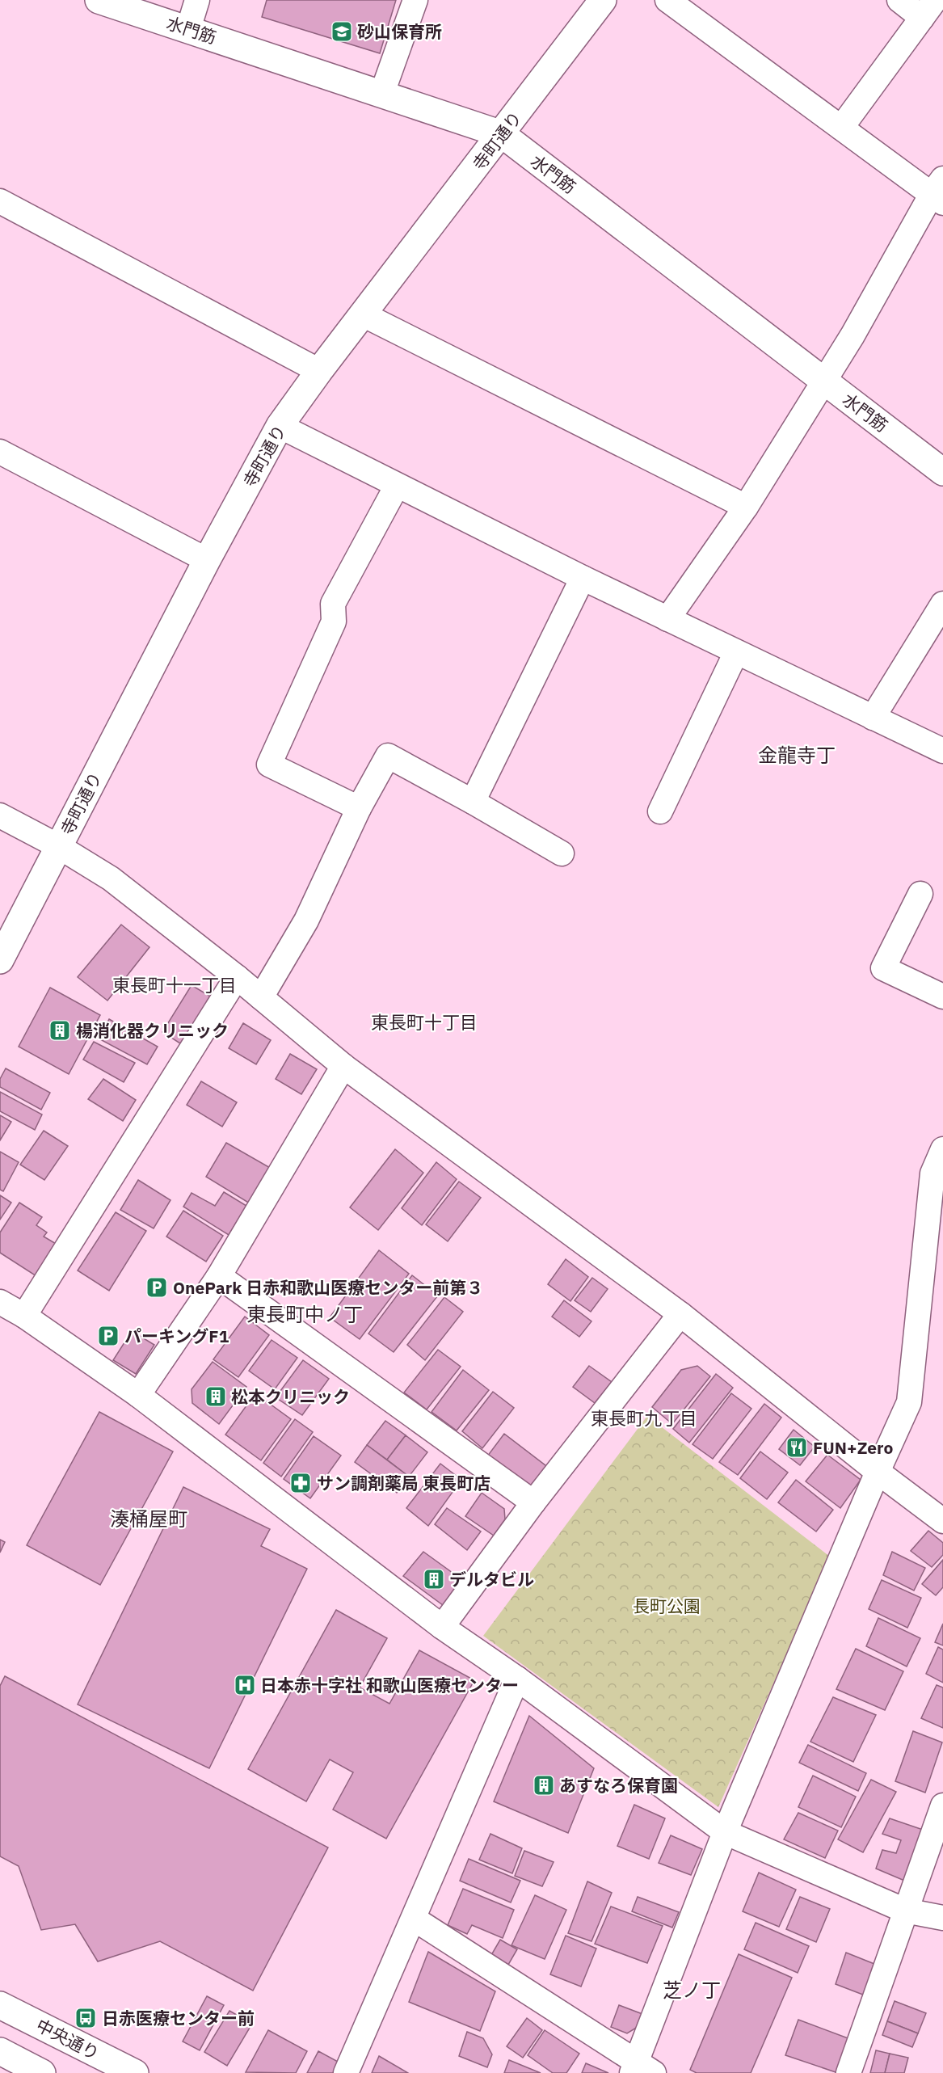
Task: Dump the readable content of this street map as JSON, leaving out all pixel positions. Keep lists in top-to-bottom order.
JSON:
{
  "streets": {
    "main road": ["水門筋", "寺町通り", "中央通り"]
  },
  "crossings": [
    ["水門筋", "寺町通り"]
  ],
  "districts": [
    "金龍寺丁",
    "東長町十一丁目",
    "東長町十丁目",
    "東長町中ノ丁",
    "東長町九丁目",
    "湊桶屋町",
    "芝ノ丁"
  ],
  "parks": ["長町公園"],
  "places": {
    "school or university": ["砂山保育所"],
    "building": [
      "楊消化器クリニック",
      "松本クリニック",
      "デルタビル",
      "あすなろ保育園"
    ],
    "parking": ["OnePark 日赤和歌山医療センター前第３", "パーキングF1"],
    "restaurant": ["FUN+Zero"],
    "pharmacy": ["サン調剤薬局 東長町店"],
    "hospital": ["日本赤十字社 和歌山医療センター"],
    "bus stop": ["日赤医療センター前"]
  }
}
